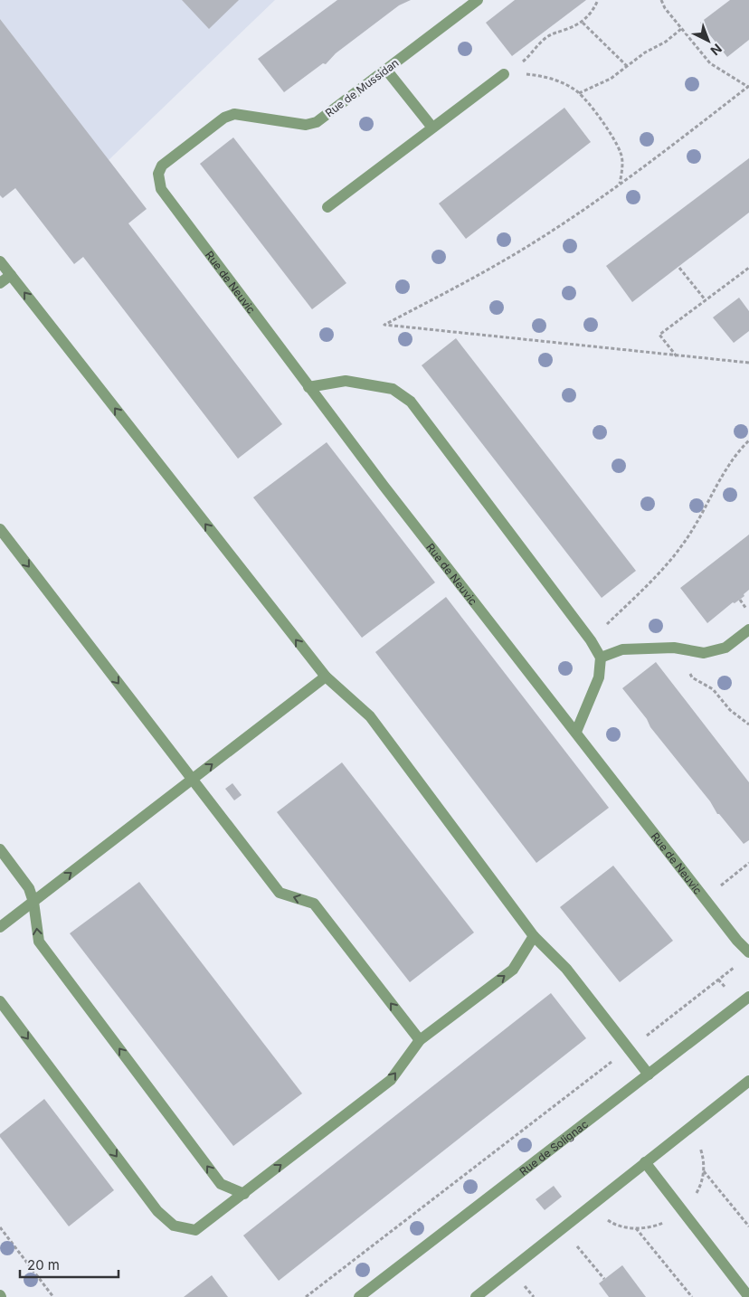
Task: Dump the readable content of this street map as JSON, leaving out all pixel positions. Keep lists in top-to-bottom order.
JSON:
{
  "streets": {
    "street": ["Rue de Mussidan", "Rue de Neuvic", "Rue de Solignac"]
  },
  "crossings": [
    ["Rue de Mussidan", "Rue de Neuvic"]
  ],
  "scale_bar": "20 m",
  "north": "bottom right"
}
